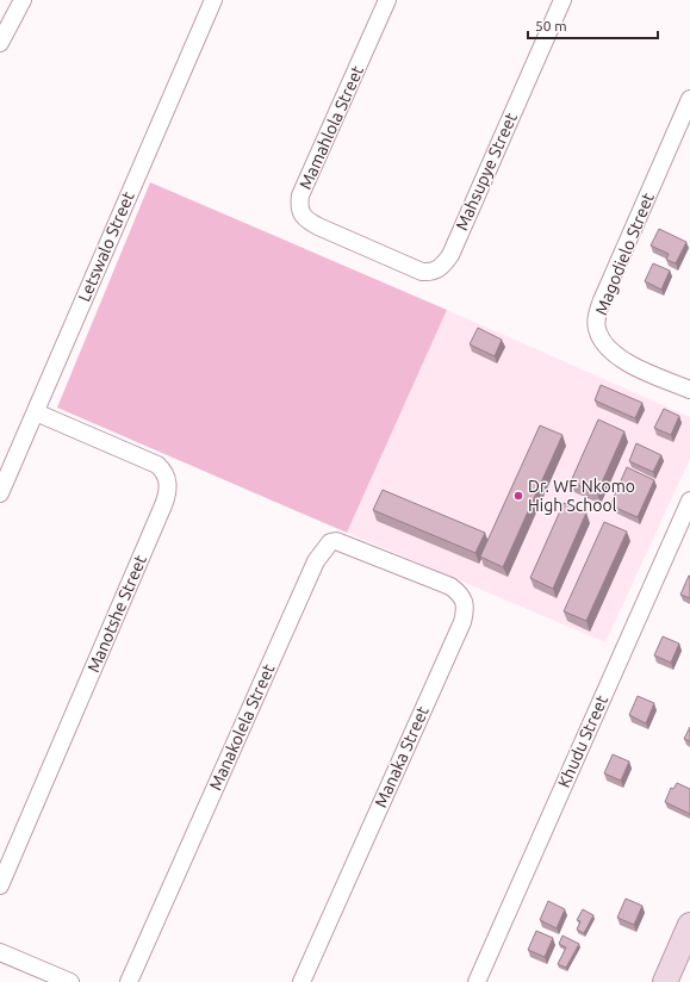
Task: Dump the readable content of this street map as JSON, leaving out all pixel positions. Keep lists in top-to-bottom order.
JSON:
{
  "streets": {
    "street": [
      "Mamahlola Street",
      "Mahsupye Street",
      "Letswalo Street",
      "Magodielo Street",
      "Manotshe Street",
      "Manakolela Street",
      "Khudu Street",
      "Manaka Street"
    ]
  },
  "crossings": [
    ["Mamahlola Street", "Mahsupye Street"],
    ["Letswalo Street", "Manotshe Street"],
    ["Manakolela Street", "Manaka Street"]
  ],
  "places": ["Dr. WF Nkomo High School"],
  "scale_bar": "50 m"
}
